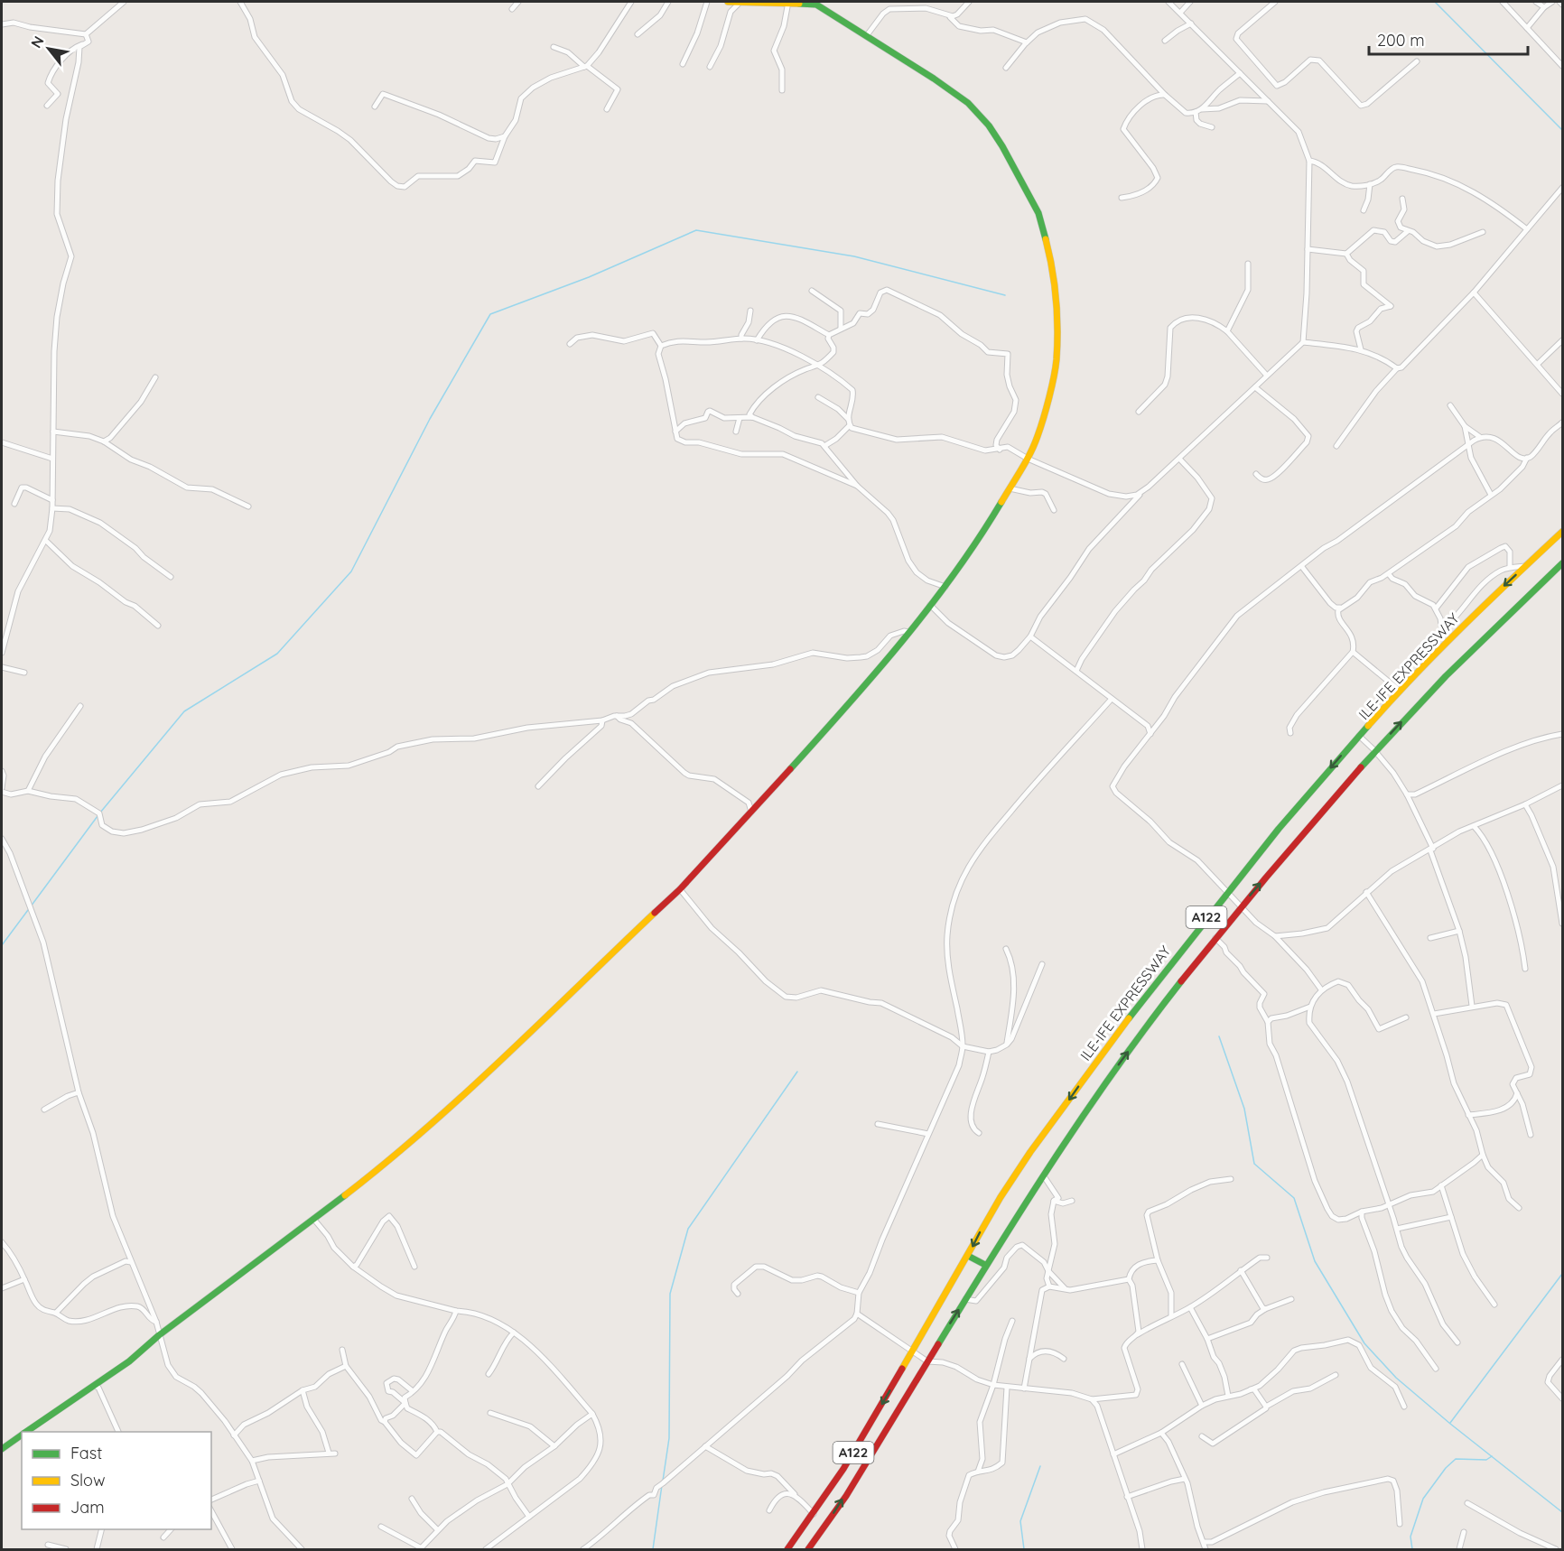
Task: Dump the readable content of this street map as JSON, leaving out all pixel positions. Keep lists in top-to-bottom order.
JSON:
{
  "streets": {
    "main road": ["ILE-IFE EXPRESSWAY", "A122"]
  },
  "legend": ["Fast", "Slow", "Jam"],
  "scale_bar": "200 m",
  "north": "top left"
}
